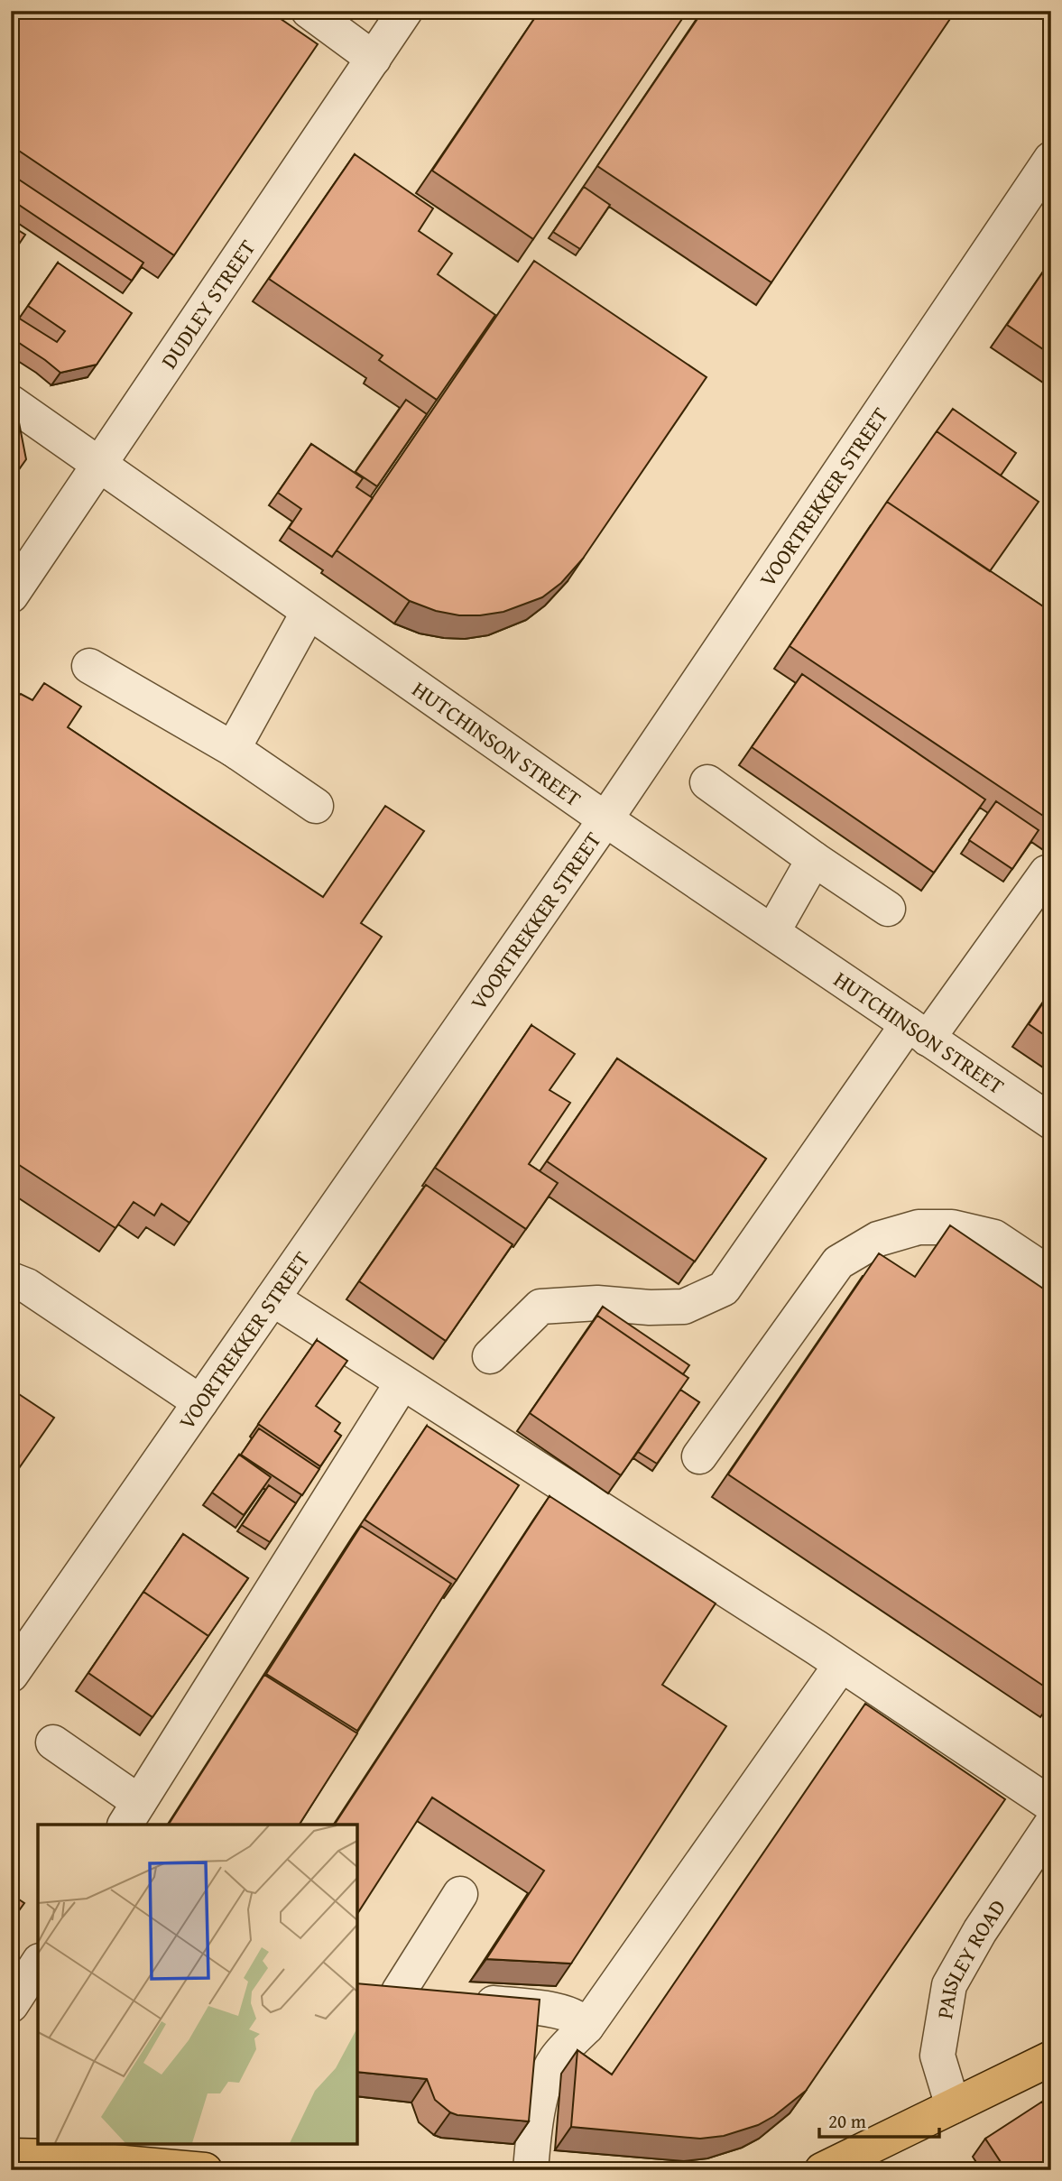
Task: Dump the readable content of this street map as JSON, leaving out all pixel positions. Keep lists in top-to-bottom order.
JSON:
{
  "streets": {
    "street": [
      "DUDLEY STREET",
      "VOORTREKKER STREET",
      "HUTCHINSON STREET",
      "PAISLEY ROAD"
    ]
  },
  "crossings": [
    ["DUDLEY STREET", "HUTCHINSON STREET"],
    ["VOORTREKKER STREET", "HUTCHINSON STREET"]
  ],
  "scale_bar": "20 m"
}
